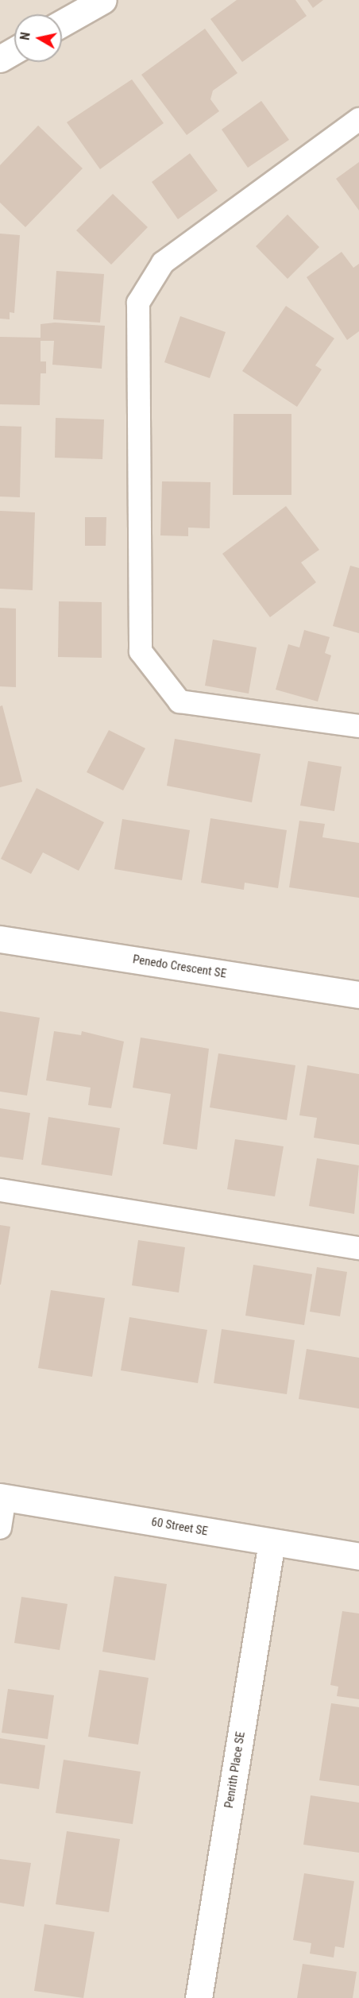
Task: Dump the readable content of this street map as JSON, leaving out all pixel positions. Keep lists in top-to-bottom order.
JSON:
{
  "streets": {
    "street": ["Penedo Crescent SE", "60 Street SE", "Penrith Place SE"]
  },
  "crossings": [
    ["60 Street SE", "Penrith Place SE"]
  ],
  "north": "left"
}
